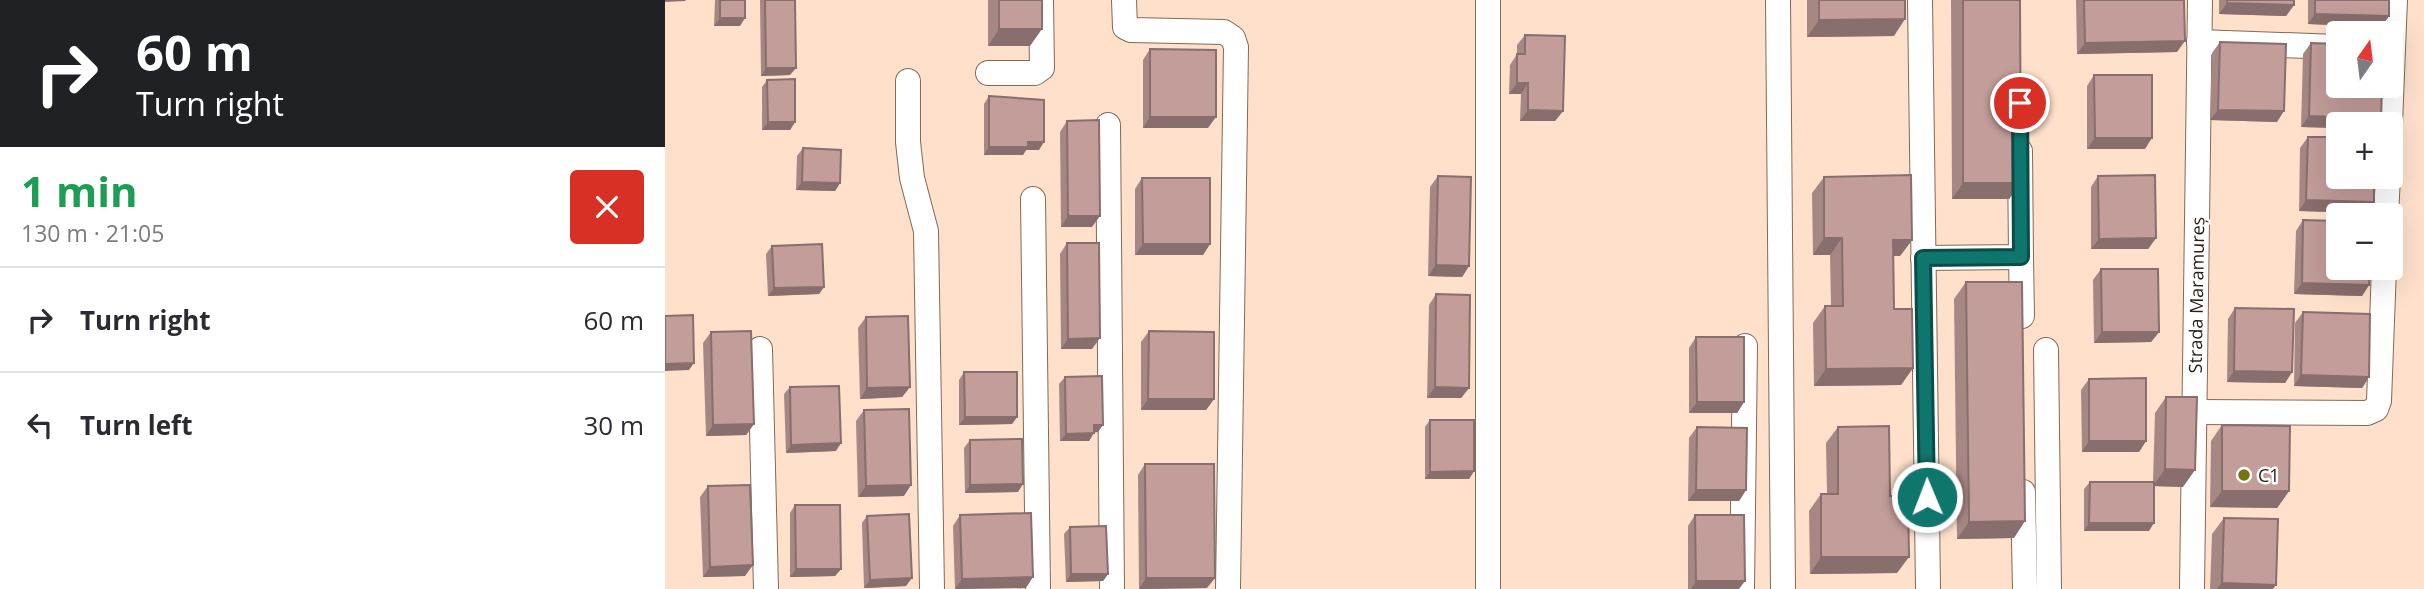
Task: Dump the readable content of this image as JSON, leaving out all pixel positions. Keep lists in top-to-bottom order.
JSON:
{
  "streets": {
    "street": ["Strada Maramureș"]
  },
  "places": ["C1"],
  "north": "top",
  "page": {
    "turn": ["60 m", "Turn right"],
    "map_buttons": ["+", "−"],
    "heading": ["1 min", "130 m · 21:05"],
    "list": [
      {
        "name": "Turn right",
        "value": "60 m"
      },
      {
        "name": "Turn left",
        "value": "30 m"
      }
    ]
  }
}
